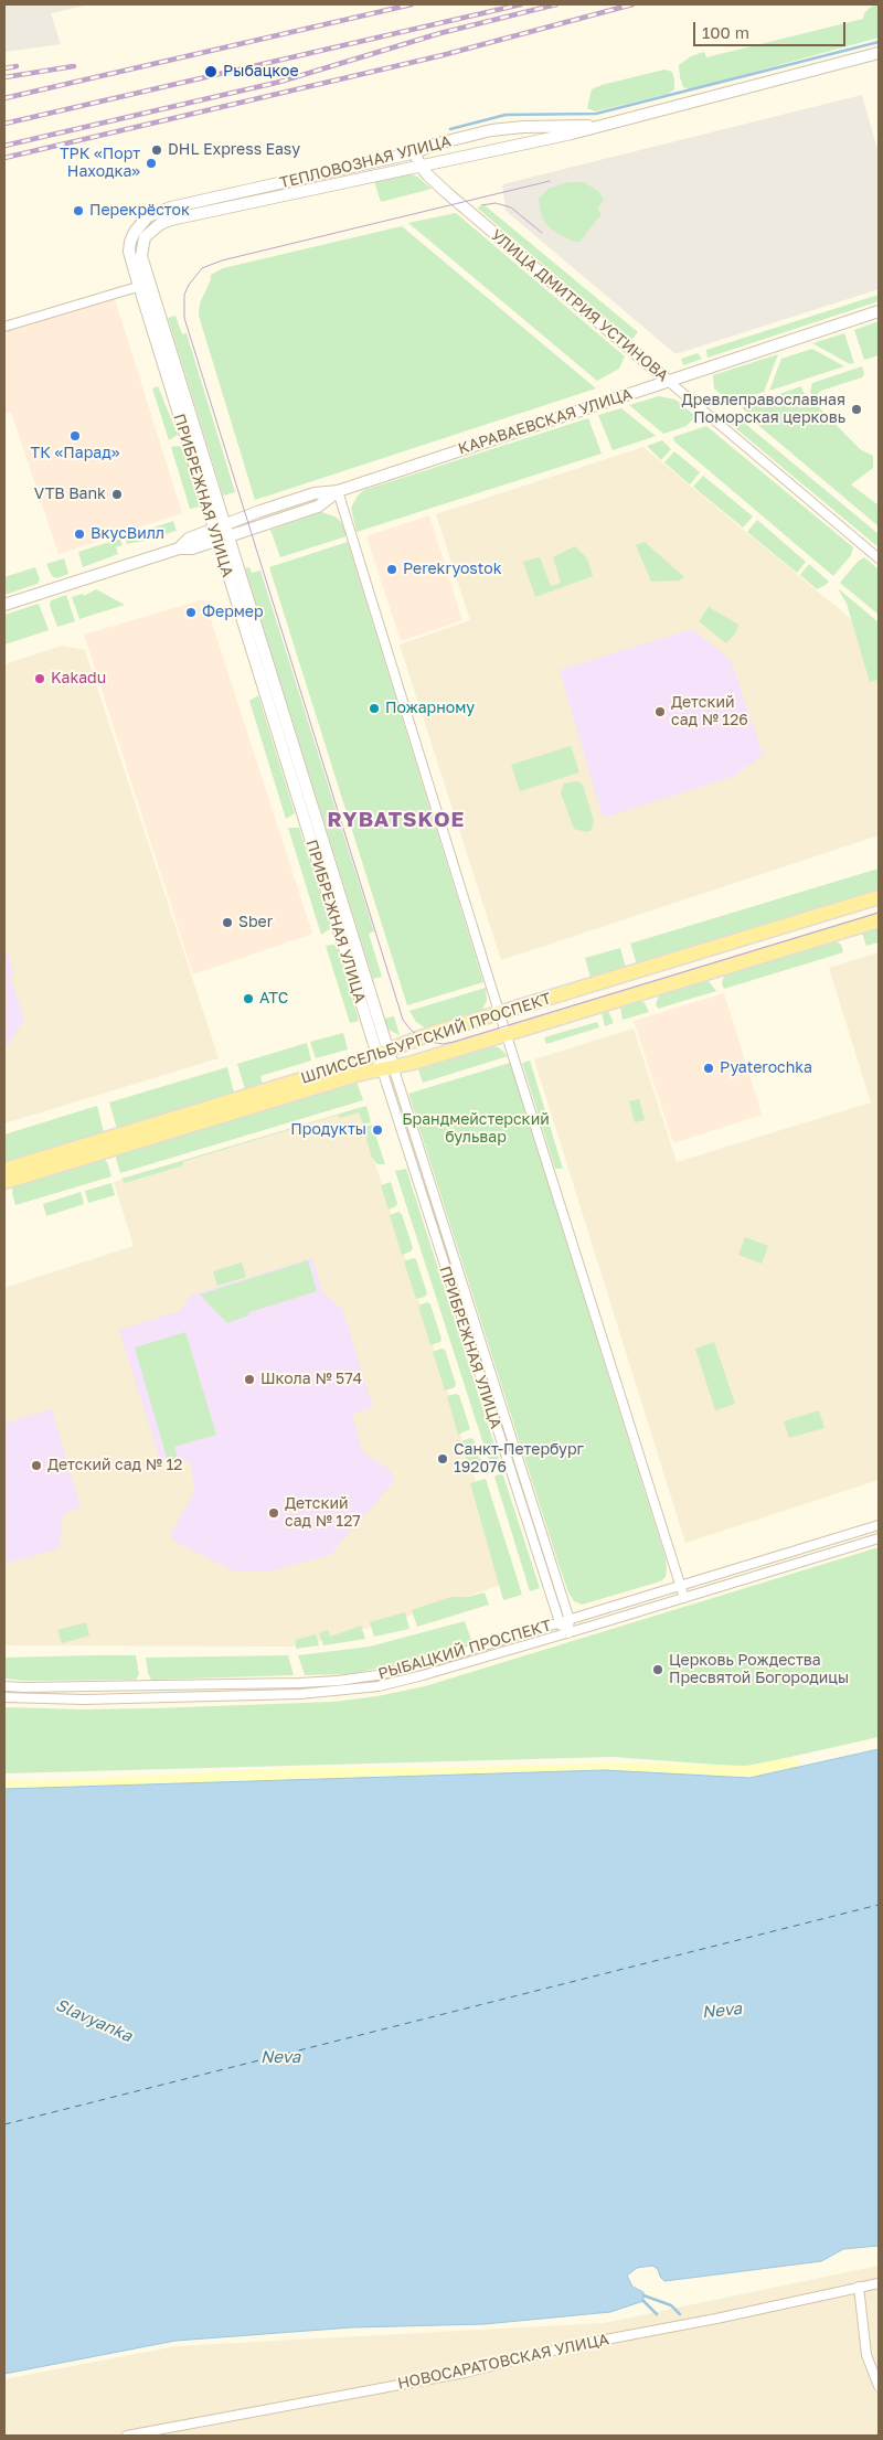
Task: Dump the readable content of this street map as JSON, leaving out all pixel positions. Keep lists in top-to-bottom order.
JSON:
{
  "streets": {
    "main road": ["ШЛИССЕЛЬБУРГСКИЙ ПРОСПЕКТ"],
    "street": [
      "ТЕПЛОВОЗНАЯ УЛИЦА",
      "УЛИЦА ДМИТРИЯ УСТИНОВА",
      "КАРАВАЕВСКАЯ УЛИЦА",
      "ПРИБРЕЖНАЯ УЛИЦА",
      "РЫБАЦКИЙ ПРОСПЕКТ",
      "НОВОСАРАТОВСКАЯ УЛИЦА"
    ]
  },
  "crossings": [
    ["ТЕПЛОВОЗНАЯ УЛИЦА", "УЛИЦА ДМИТРИЯ УСТИНОВА"],
    ["ТЕПЛОВОЗНАЯ УЛИЦА", "ПРИБРЕЖНАЯ УЛИЦА"],
    ["УЛИЦА ДМИТРИЯ УСТИНОВА", "КАРАВАЕВСКАЯ УЛИЦА"],
    ["КАРАВАЕВСКАЯ УЛИЦА", "ПРИБРЕЖНАЯ УЛИЦА"],
    ["ПРИБРЕЖНАЯ УЛИЦА", "ШЛИССЕЛЬБУРГСКИЙ ПРОСПЕКТ"],
    ["ПРИБРЕЖНАЯ УЛИЦА", "РЫБАЦКИЙ ПРОСПЕКТ"]
  ],
  "districts": ["RYBATSKOE"],
  "water": ["Neva", "Slavyanka"],
  "parks": ["Брандмейстерский бульвар"],
  "places": [
    "Рыбацкое",
    "DHL Express Easy",
    "ТРК «Порт Находка»",
    "Перекрёсток",
    "Древлеправославная Поморская церковь",
    "ТК «Парад»",
    "VTB Bank",
    "ВкусВилл",
    "Perekryostok",
    "Фермер",
    "Kakadu",
    "Пожарному",
    "Детский сад № 126",
    "Sber",
    "АТС",
    "Pyaterochka",
    "Продукты",
    "Школа № 574",
    "Санкт-Петербург 192076",
    "Детский сад № 12",
    "Детский сад № 127",
    "Церковь Рождества Пресвятой Богородицы"
  ],
  "scale_bar": "100 m"
}
